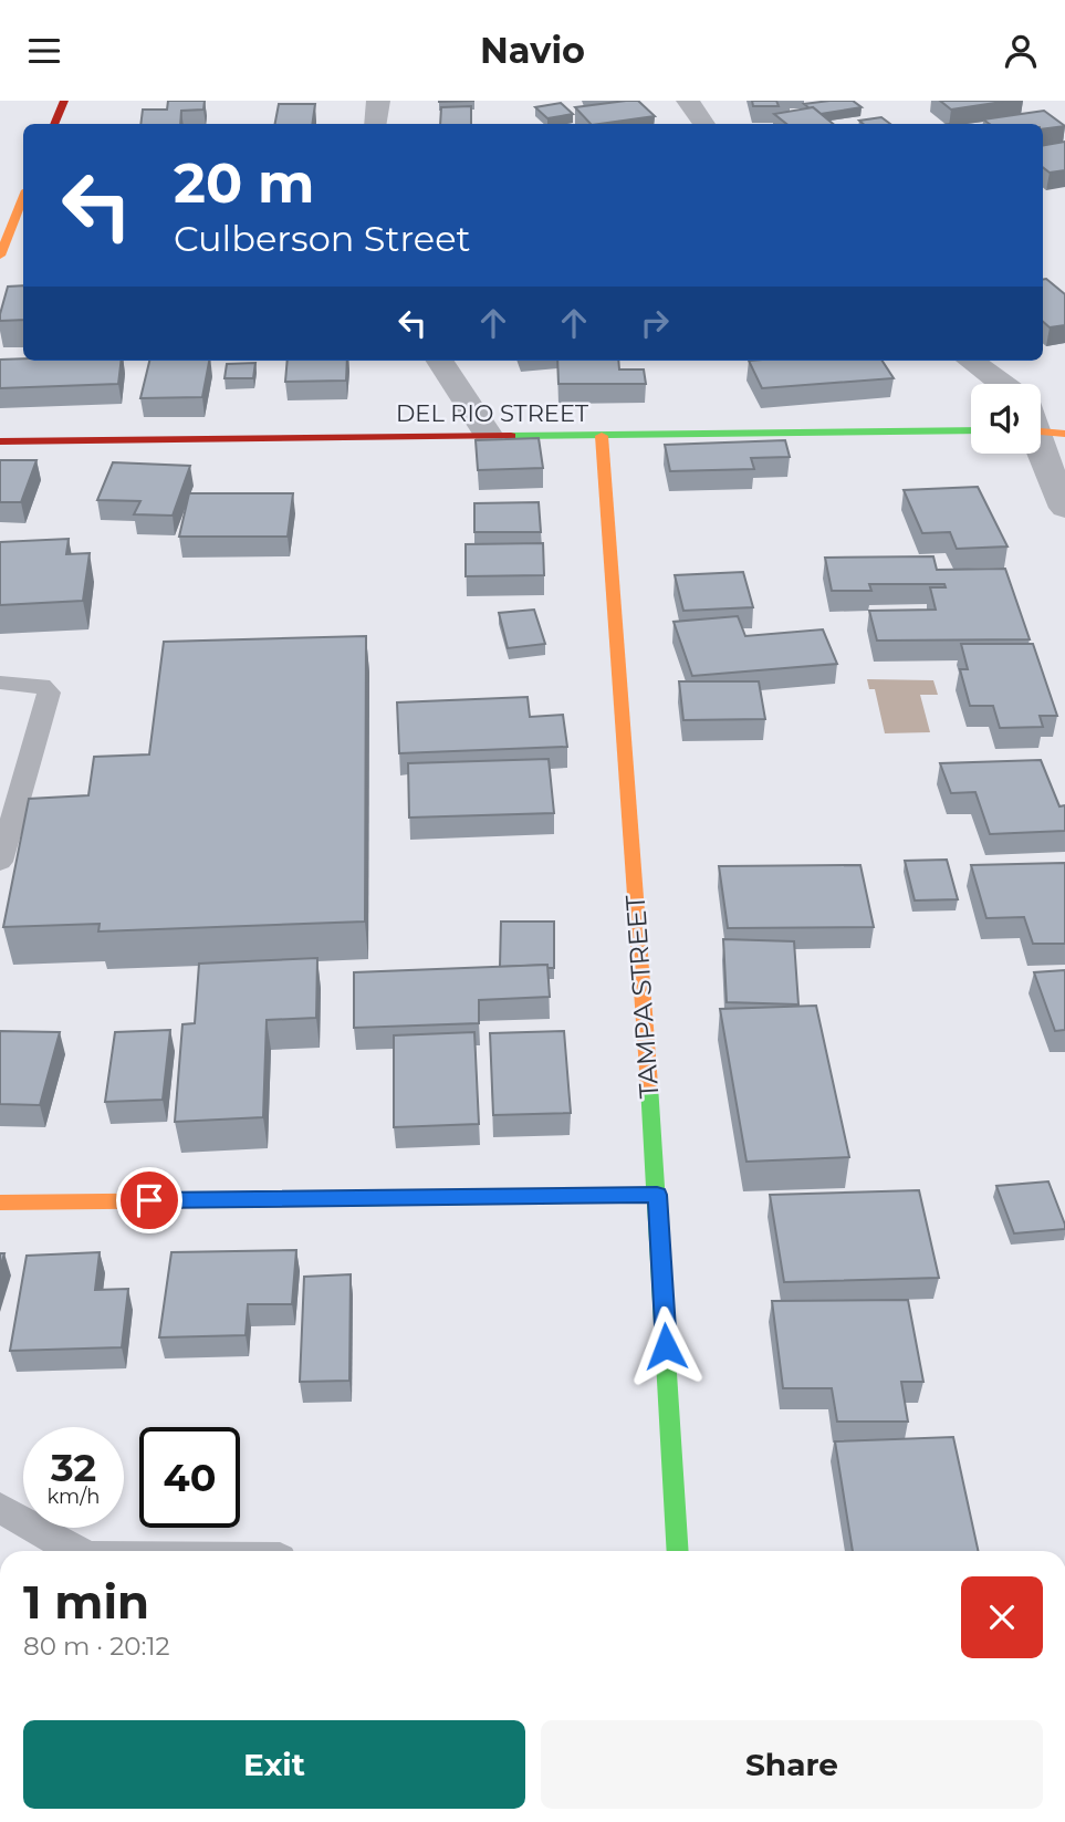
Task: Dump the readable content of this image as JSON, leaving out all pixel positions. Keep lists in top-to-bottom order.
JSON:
{
  "streets": {
    "street": ["DEL RIO STREET", "TAMPA STREET"]
  },
  "crossings": [
    ["DEL RIO STREET", "TAMPA STREET"]
  ],
  "page": {
    "header": "Navio",
    "turn": ["20 m", "Culberson Street"],
    "speed": "32 km/h",
    "limit": "40",
    "heading": ["1 min", "80 m · 20:12"],
    "buttons": ["Exit", "Share"]
  }
}
